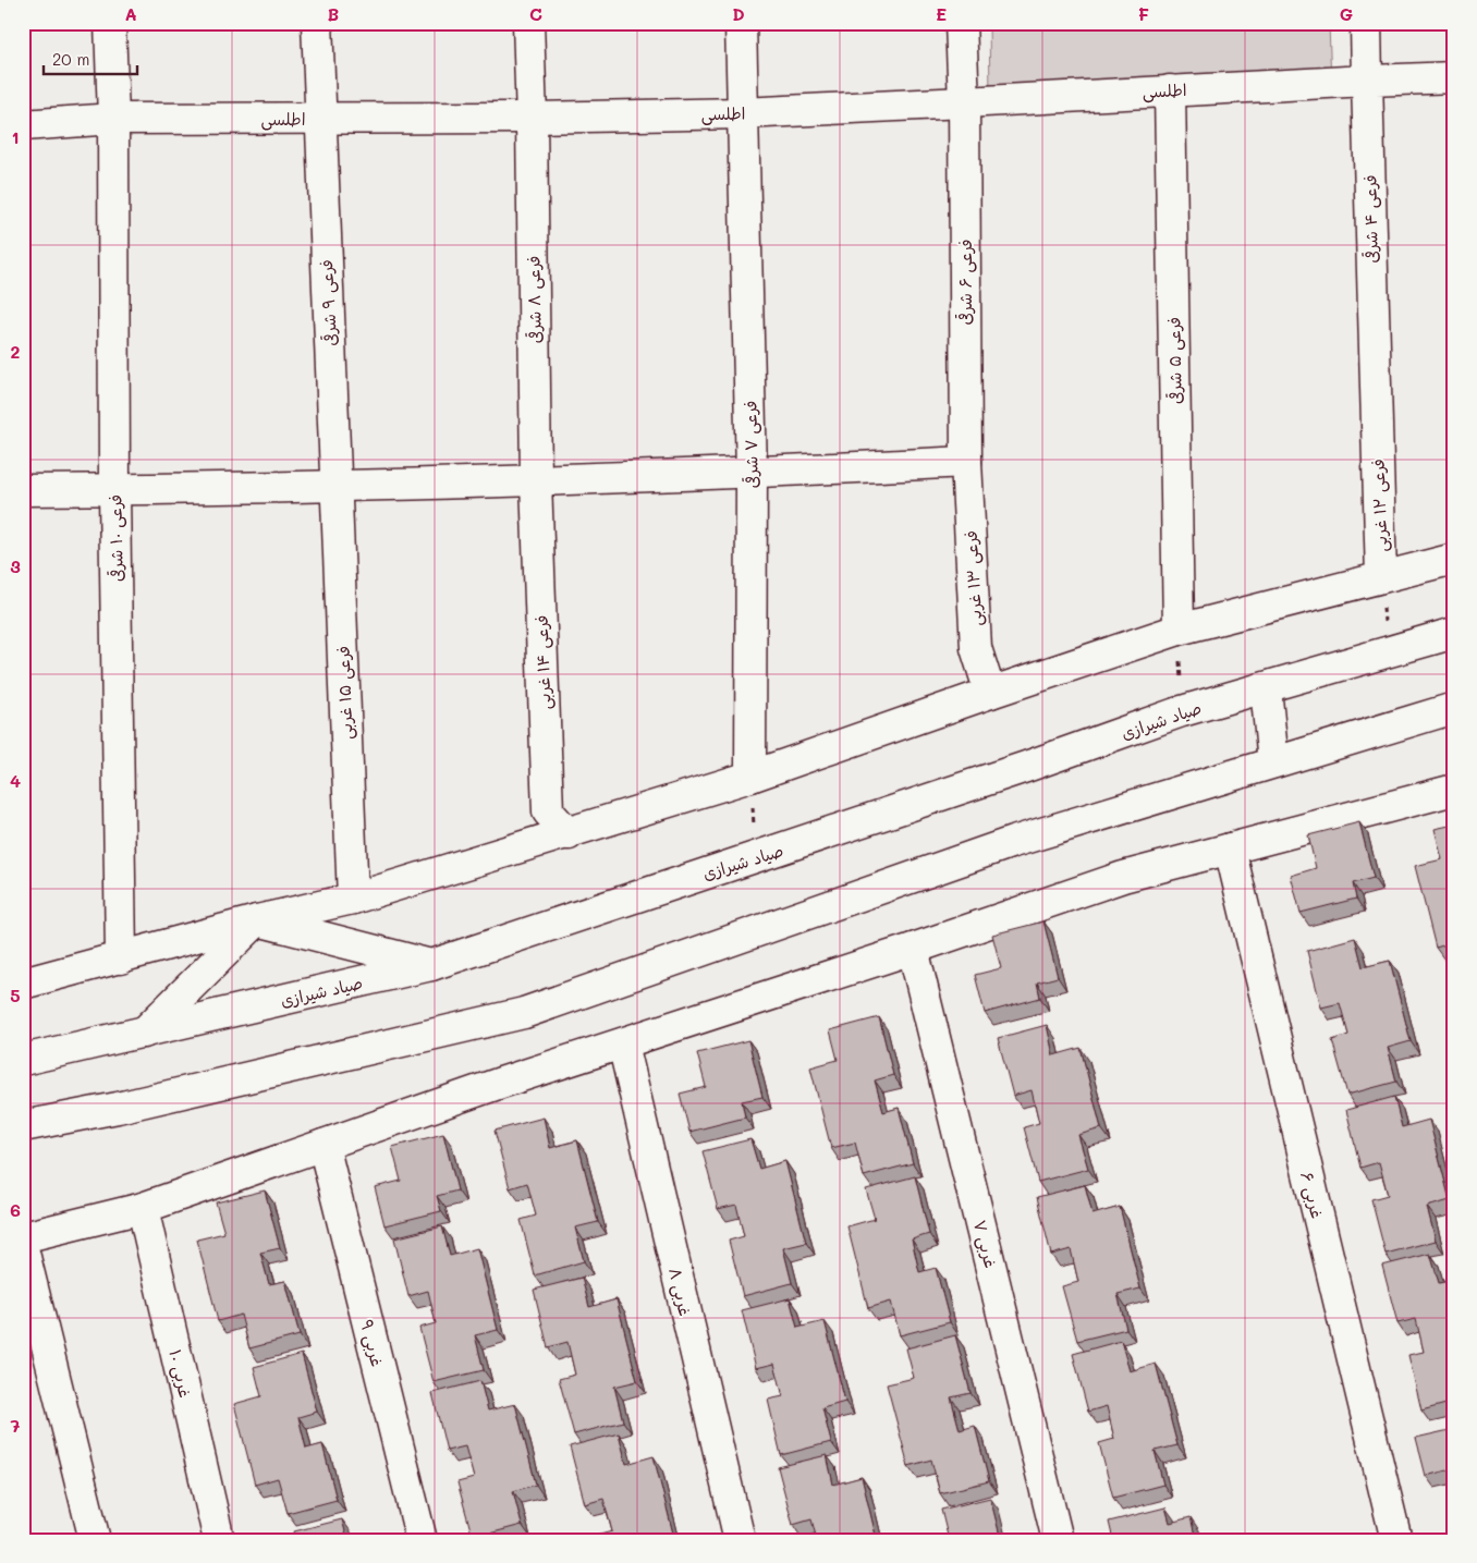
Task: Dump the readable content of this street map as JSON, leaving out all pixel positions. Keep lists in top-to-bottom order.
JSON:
{
  "streets": {
    "street": [
      "اطلسی",
      "فرعی ۴ شرقی",
      "فرعی ۶ شرقی",
      "فرعی ۸ شرقی",
      "فرعی ۹ شرقی",
      "فرعی ۵ شرقی",
      "فرعی ۷ شرقی",
      "فرعی ۱۲ غربی",
      "فرعی ۱۰ شرقی",
      "فرعی ۱۳ غربی",
      "فرعی ۱۴ غربی",
      "فرعی ۱۵ غربی",
      "صیاد شیرازی",
      "۶ غربی",
      "۷ غربی",
      "۸ غربی",
      "۹ غربی",
      "۱۰ غربی"
    ]
  },
  "crossings": [
    ["اطلسی", "فرعی ۴ شرقی"],
    ["اطلسی", "فرعی ۶ شرقی"],
    ["اطلسی", "فرعی ۸ شرقی"],
    ["اطلسی", "فرعی ۹ شرقی"],
    ["اطلسی", "فرعی ۵ شرقی"],
    ["اطلسی", "فرعی ۷ شرقی"],
    ["اطلسی", "فرعی ۱۰ شرقی"],
    ["فرعی ۴ شرقی", "فرعی ۱۲ غربی"],
    ["فرعی ۶ شرقی", "فرعی ۱۳ غربی"],
    ["فرعی ۸ شرقی", "فرعی ۱۴ غربی"],
    ["فرعی ۹ شرقی", "فرعی ۱۵ غربی"]
  ],
  "scale_bar": "20 m",
  "grid": {
    "columns": [
      "A",
      "B",
      "C",
      "D",
      "E",
      "F",
      "G"
    ],
    "rows": [
      "1",
      "2",
      "3",
      "4",
      "5",
      "6",
      "7"
    ]
  }
}
